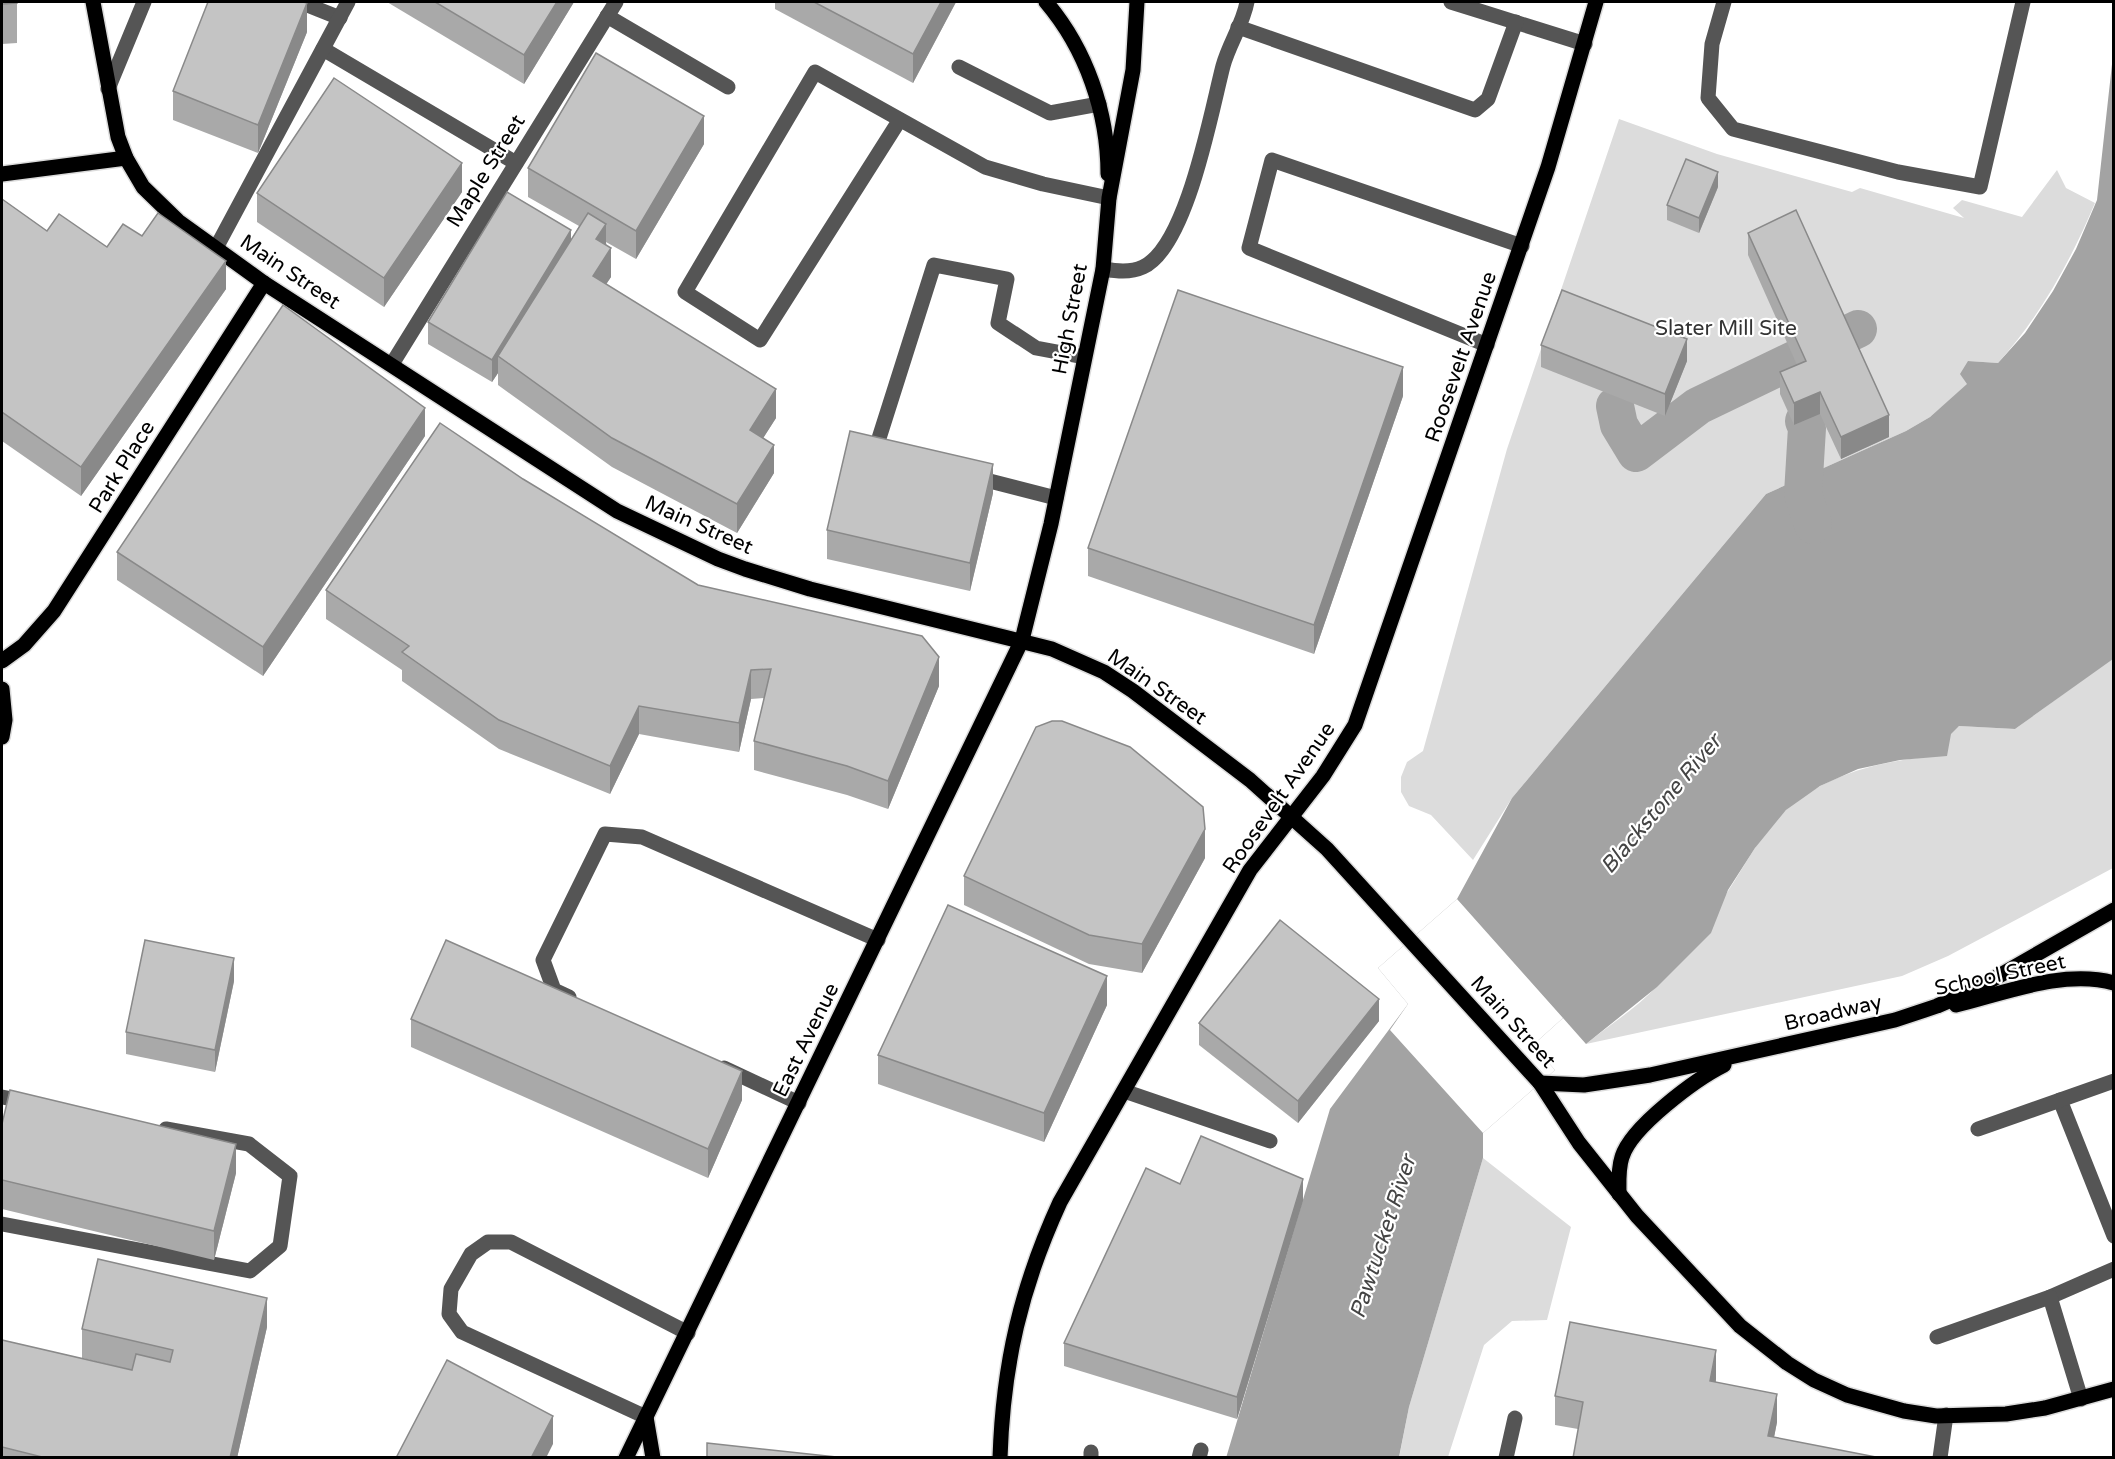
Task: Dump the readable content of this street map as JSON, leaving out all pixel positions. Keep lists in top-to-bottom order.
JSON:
{
  "streets": {
    "main road": [
      "Main Street",
      "High Street",
      "Roosevelt Avenue",
      "Park Place",
      "School Street",
      "Broadway",
      "East Avenue"
    ],
    "street": ["Maple Street"]
  },
  "crossings": [
    ["Maple Street", "Main Street"],
    ["Main Street", "High Street"],
    ["Main Street", "Roosevelt Avenue"],
    ["Main Street", "Park Place"],
    ["Main Street", "Broadway"],
    ["Main Street", "East Avenue"],
    ["High Street", "East Avenue"],
    ["School Street", "Broadway"]
  ],
  "water": ["Blackstone River", "Pawtucket River"],
  "parks": ["Slater Mill Site"]
}
